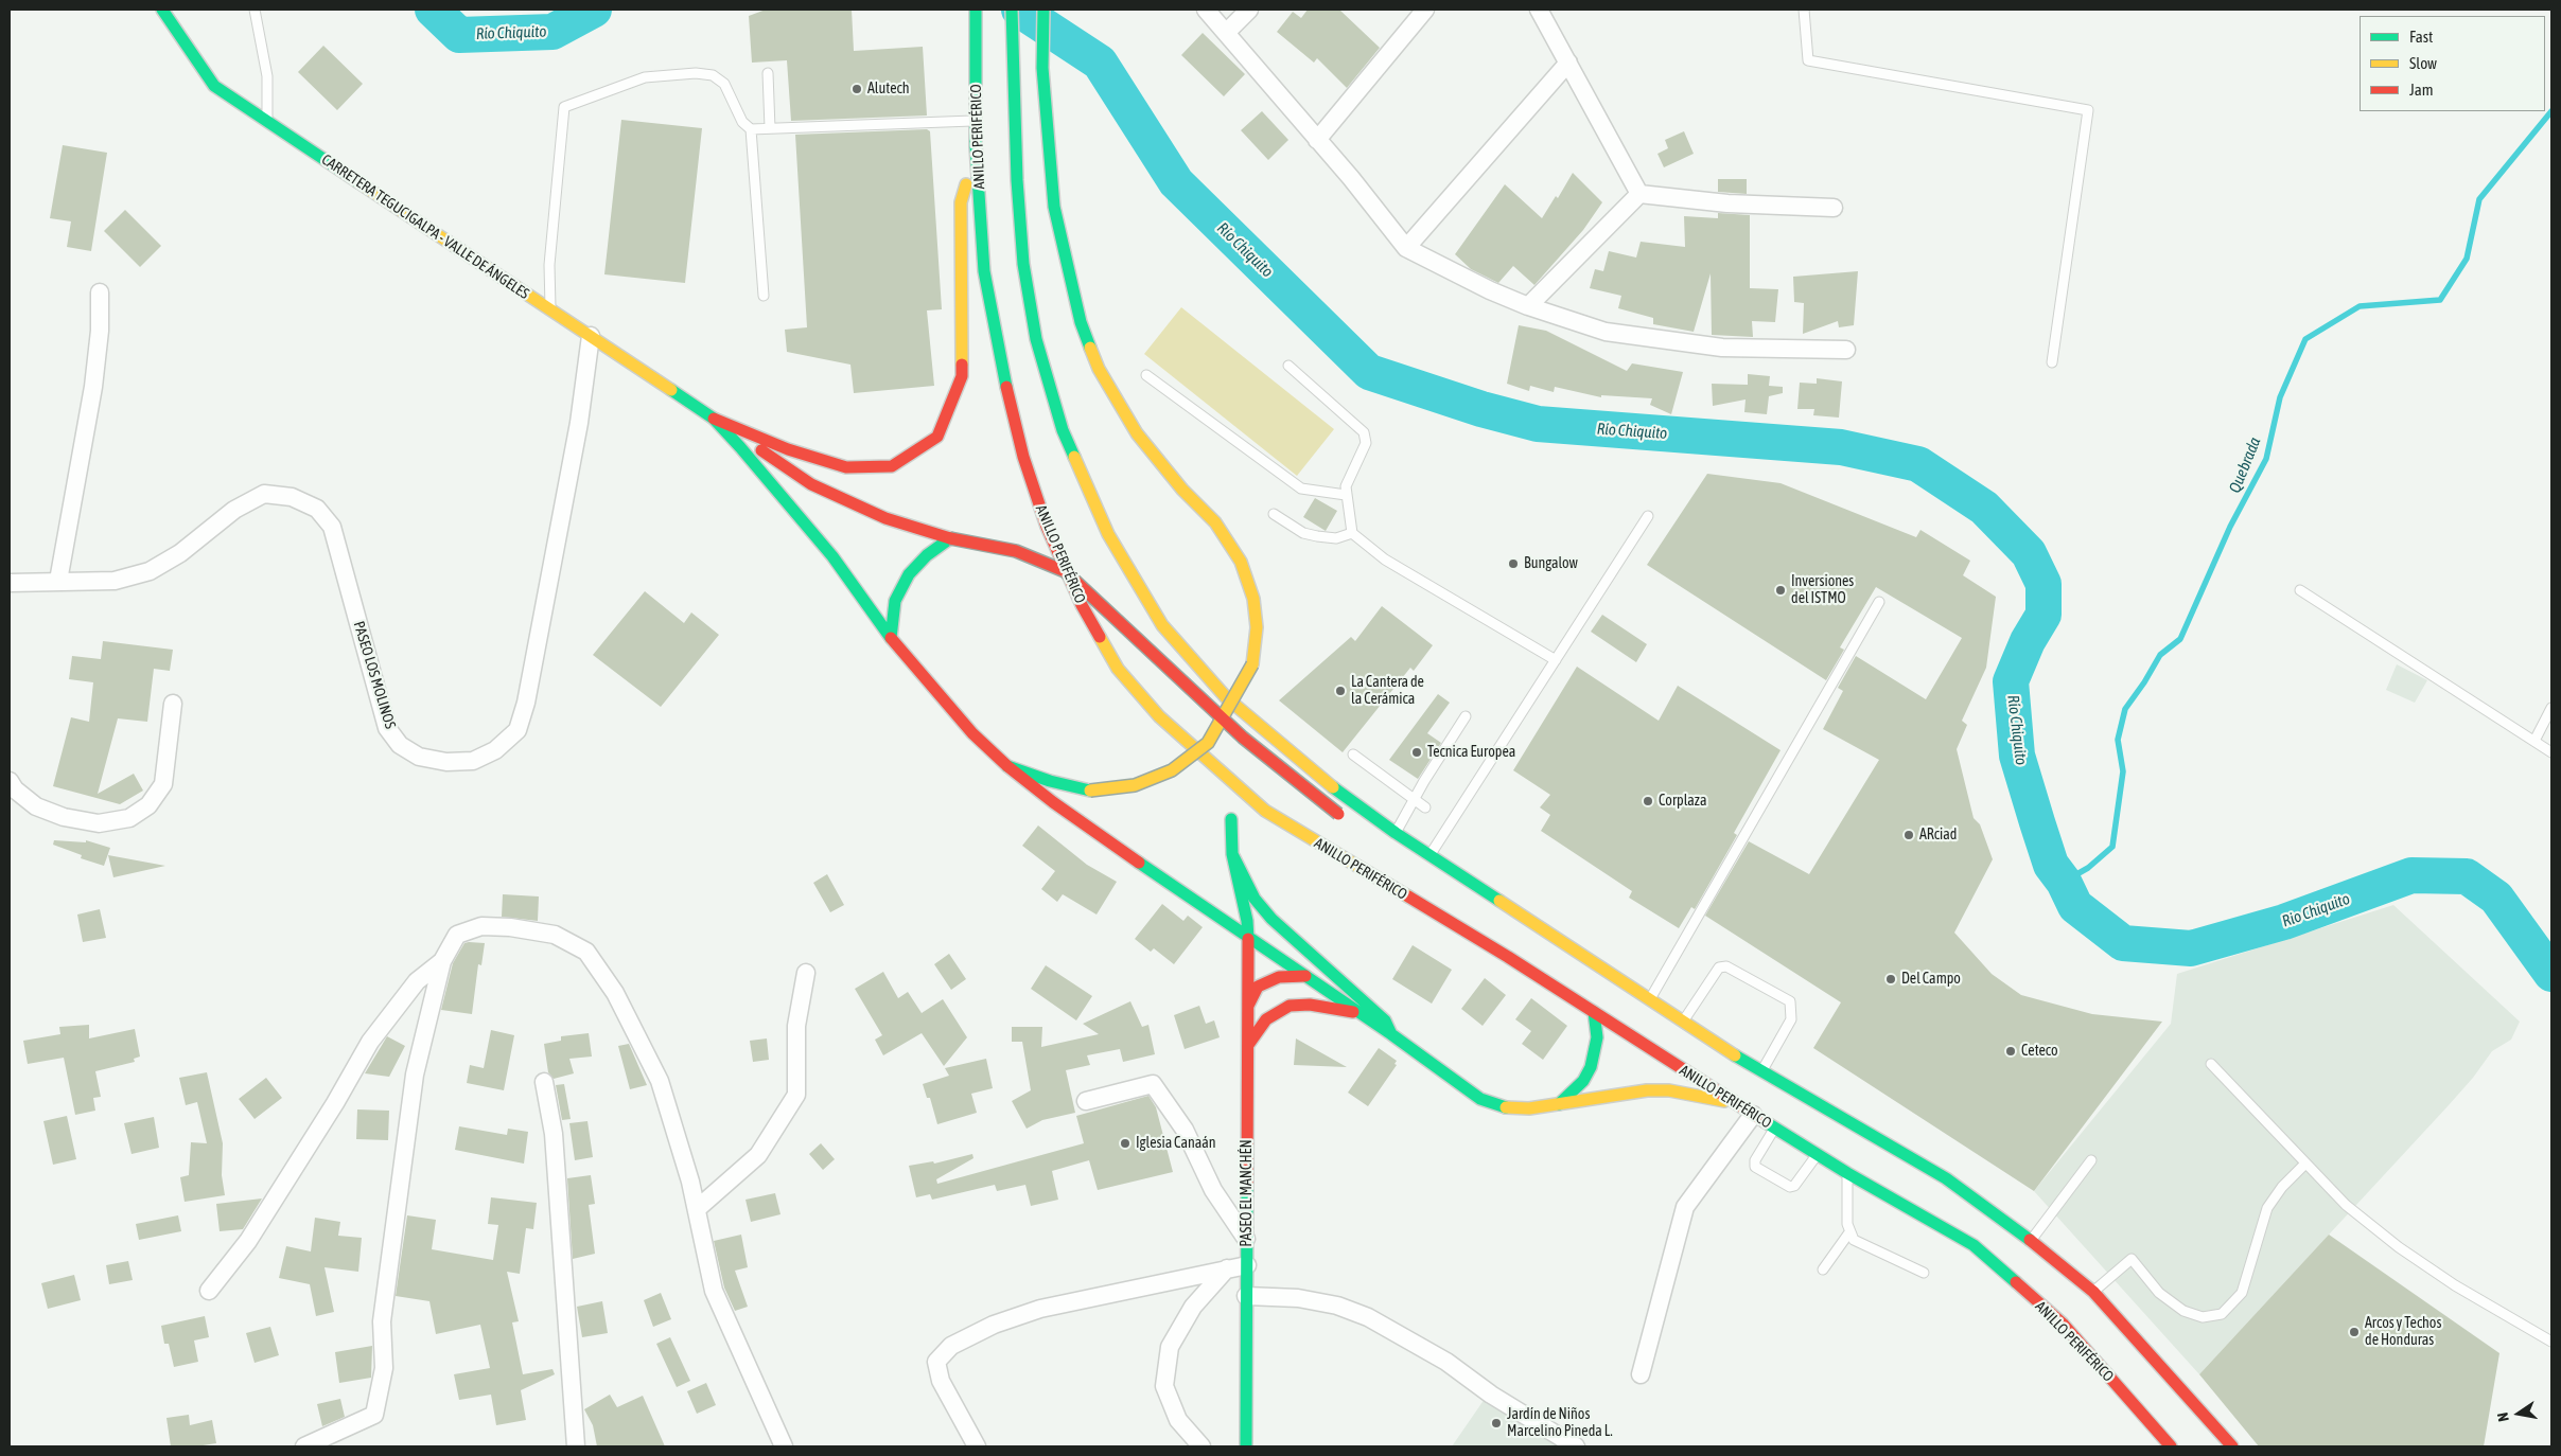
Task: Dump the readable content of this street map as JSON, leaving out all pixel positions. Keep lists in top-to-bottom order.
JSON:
{
  "streets": {
    "main road": ["ANILLO PERIFÉRICO", "CARRETERA TEGUCIGALPA - VALLE DE ÁNGELES", "PASEO EL MANCHÉN"],
    "street": ["PASEO LOS MOLINOS"]
  },
  "crossings": [
    ["CARRETERA TEGUCIGALPA - VALLE DE ÁNGELES", "PASEO LOS MOLINOS"]
  ],
  "water": ["Río Chiquito", "Quebrada", "Rio Chiquito"],
  "places": [
    "Alutech",
    "Bungalow",
    "Inversiones del ISTMO",
    "La Cantera de la Cerámica",
    "Tecnica Europea",
    "Corplaza",
    "ARciad",
    "Del Campo",
    "Ceteco",
    "Iglesia Canaán",
    "Arcos y Techos de Honduras",
    "Jardín de Niños Marcelino Pineda L."
  ],
  "legend": ["Fast", "Slow", "Jam"],
  "north": "left"
}
